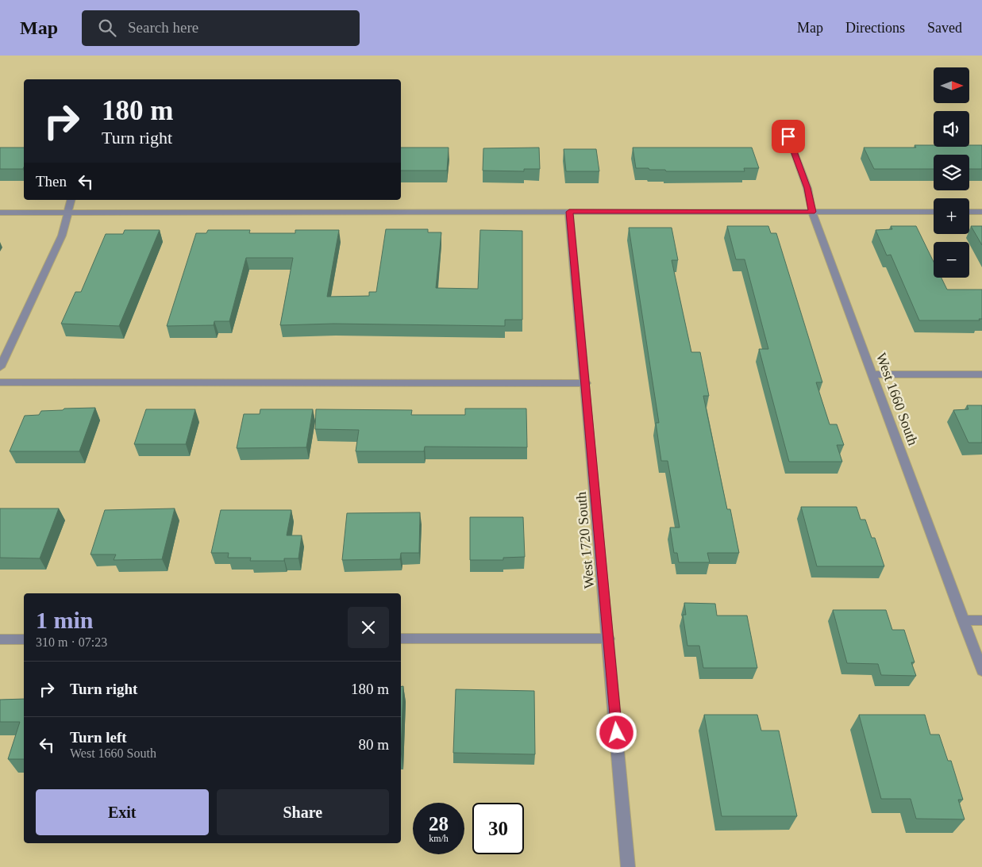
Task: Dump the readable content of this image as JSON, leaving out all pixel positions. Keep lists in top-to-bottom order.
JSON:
{
  "streets": {
    "street": ["West 1660 South", "West 1720 South"]
  },
  "north": "right",
  "page": {
    "header": "Map",
    "search": "Search here",
    "nav": ["Map", "Directions", "Saved"],
    "map_buttons": ["+", "−"],
    "turn": ["180 m", "Turn right"],
    "then": "Then",
    "heading": ["1 min", "310 m · 07:23"],
    "list": [
      {
        "name": "Turn right",
        "value": "180 m"
      },
      {
        "name": "Turn left",
        "note": "West 1660 South",
        "value": "80 m"
      }
    ],
    "buttons": ["Exit", "Share"],
    "speed": "28 km/h",
    "limit": "30"
  }
}
